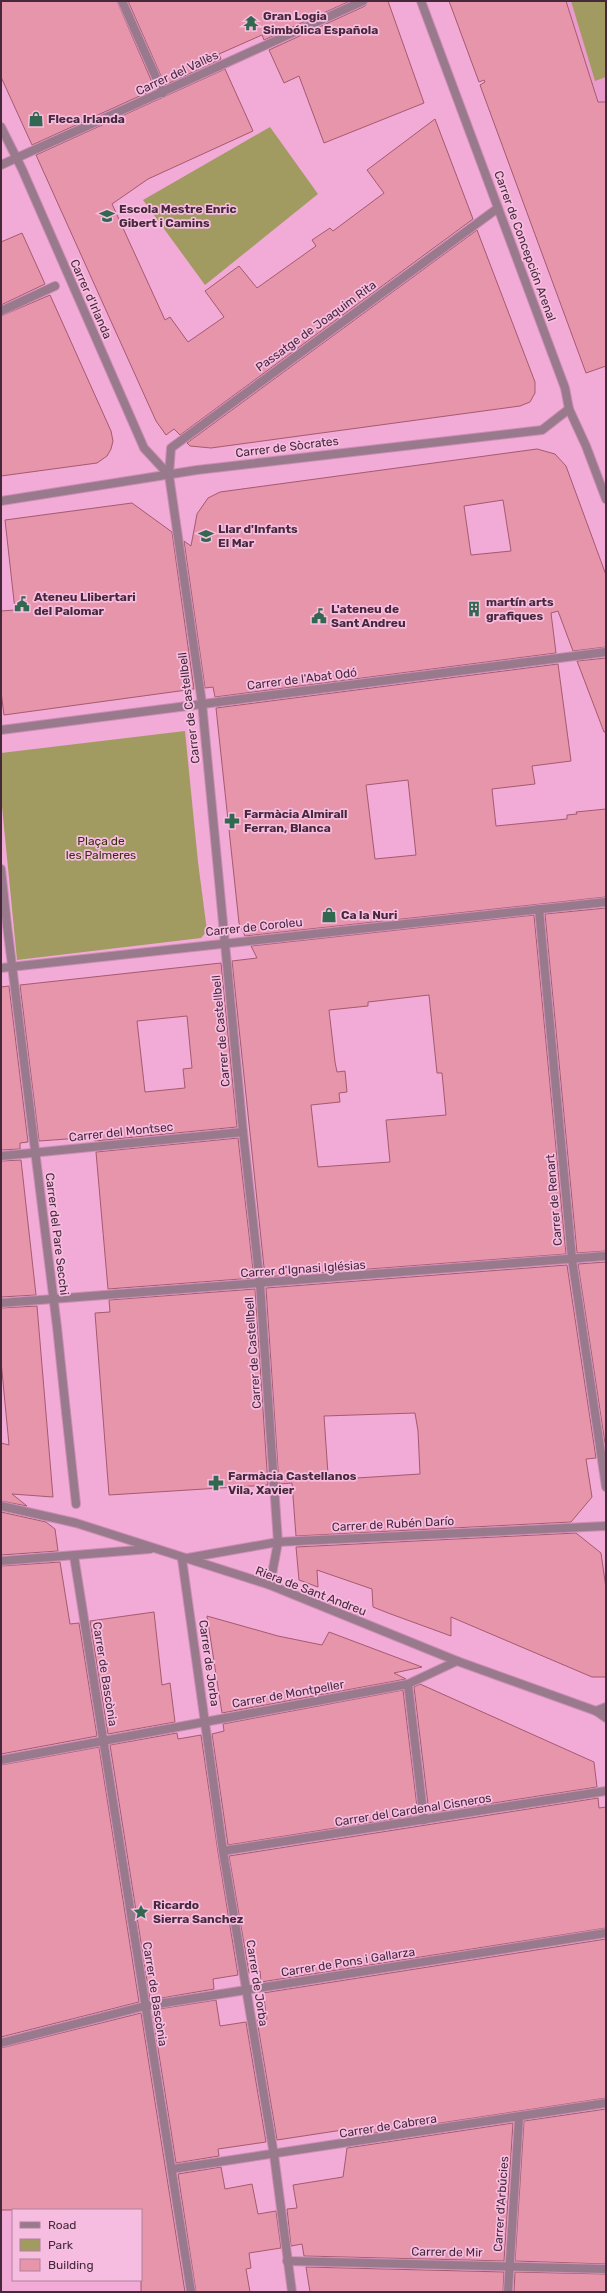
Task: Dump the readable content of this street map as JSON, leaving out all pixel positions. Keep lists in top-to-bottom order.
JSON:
{
  "streets": {
    "street": [
      "Carrer del Vallès",
      "Carrer de Concepción Arenal",
      "Carrer d'Irlanda",
      "Passatge de Joaquim Rita",
      "Carrer de Sòcrates",
      "Carrer de l'Abat Odó",
      "Carrer de Castellbell",
      "Carrer de Coroleu",
      "Carrer del Montsec",
      "Carrer de Renart",
      "Carrer del Pare Secchi",
      "Carrer d'Ignasi Iglésias",
      "Carrer de Rubén Darío",
      "Riera de Sant Andreu",
      "Carrer de Jorba",
      "Carrer de Bascònia",
      "Carrer de Montpeller",
      "Carrer del Cardenal Cisneros",
      "Carrer de Pons i Gallarza",
      "Carrer de Cabrera",
      "Carrer d'Arbúcies",
      "Carrer de Mir"
    ]
  },
  "crossings": [
    ["Carrer del Vallès", "Carrer d'Irlanda"],
    ["Carrer de Concepción Arenal", "Passatge de Joaquim Rita"],
    ["Carrer de Concepción Arenal", "Carrer de Sòcrates"],
    ["Carrer d'Irlanda", "Passatge de Joaquim Rita"],
    ["Carrer d'Irlanda", "Carrer de Sòcrates"],
    ["Carrer d'Irlanda", "Carrer de Castellbell"],
    ["Passatge de Joaquim Rita", "Carrer de Sòcrates"],
    ["Passatge de Joaquim Rita", "Carrer de Castellbell"],
    ["Carrer de Sòcrates", "Carrer de Castellbell"],
    ["Carrer de l'Abat Odó", "Carrer de Castellbell"],
    ["Carrer de Castellbell", "Carrer de Coroleu"],
    ["Carrer de Castellbell", "Carrer del Montsec"],
    ["Carrer de Castellbell", "Carrer d'Ignasi Iglésias"],
    ["Carrer de Castellbell", "Carrer de Rubén Darío"],
    ["Carrer de Castellbell", "Riera de Sant Andreu"],
    ["Carrer de Coroleu", "Carrer de Renart"],
    ["Carrer de Coroleu", "Carrer del Pare Secchi"],
    ["Carrer del Montsec", "Carrer del Pare Secchi"],
    ["Carrer de Renart", "Carrer d'Ignasi Iglésias"],
    ["Carrer del Pare Secchi", "Carrer d'Ignasi Iglésias"],
    ["Carrer de Rubén Darío", "Riera de Sant Andreu"],
    ["Carrer de Rubén Darío", "Carrer de Jorba"],
    ["Riera de Sant Andreu", "Carrer de Jorba"],
    ["Riera de Sant Andreu", "Carrer de Montpeller"],
    ["Carrer de Jorba", "Carrer de Montpeller"],
    ["Carrer de Jorba", "Carrer del Cardenal Cisneros"],
    ["Carrer de Jorba", "Carrer de Pons i Gallarza"],
    ["Carrer de Jorba", "Carrer de Cabrera"],
    ["Carrer de Jorba", "Carrer de Mir"],
    ["Carrer de Bascònia", "Carrer de Montpeller"],
    ["Carrer de Bascònia", "Carrer de Pons i Gallarza"],
    ["Carrer de Bascònia", "Carrer de Cabrera"],
    ["Carrer de Cabrera", "Carrer d'Arbúcies"],
    ["Carrer d'Arbúcies", "Carrer de Mir"]
  ],
  "parks": ["Plaça de les Palmeres"],
  "places": {
    "temple": ["Gran Logia Simbólica Española"],
    "shop": ["Fleca Irlanda", "Ca la Nuri"],
    "school or university": ["Escola Mestre Enric Gibert i Camins", "Llar d'Infants El Mar"],
    "public building": ["Ateneu Llibertari del Palomar", "L'ateneu de Sant Andreu"],
    "building": ["martín arts grafiques"],
    "pharmacy": ["Farmàcia Almirall Ferran, Blanca", "Farmàcia Castellanos Vila, Xavier"],
    "place": ["Ricardo Sierra Sanchez"]
  },
  "legend": ["Road", "Park", "Building"]
}
